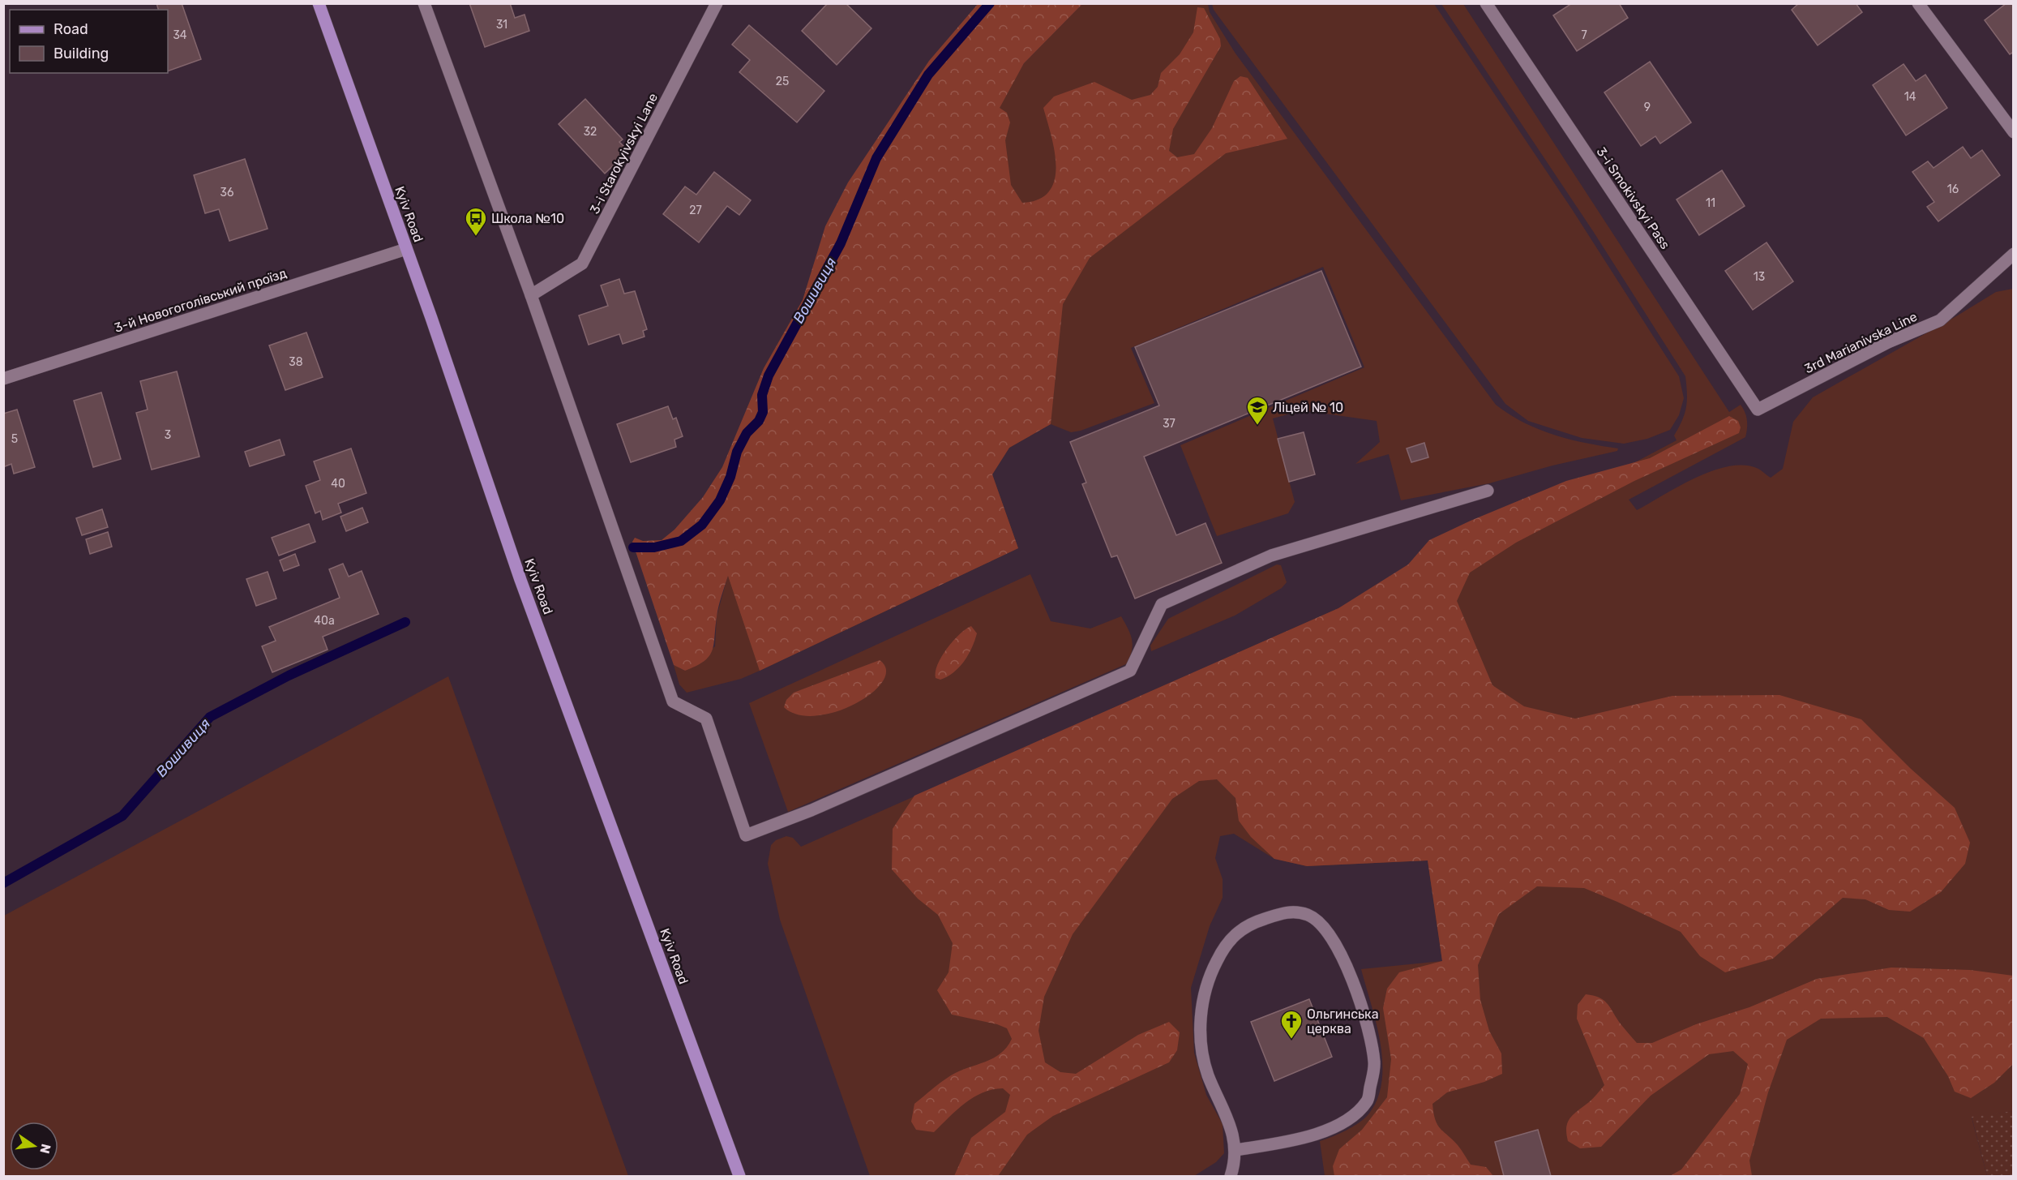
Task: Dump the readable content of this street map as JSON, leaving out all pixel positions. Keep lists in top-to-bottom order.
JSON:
{
  "streets": {
    "main road": ["Kyiv Road"],
    "street": [
      "3-i Starokyivskyi Lane",
      "3-i Smokivskyi Pass",
      "3-й Новогоголівський проїзд",
      "3rd Marianivska Line"
    ]
  },
  "crossings": [
    ["3-i Smokivskyi Pass", "3rd Marianivska Line"],
    ["Kyiv Road", "3-й Новогоголівський проїзд"]
  ],
  "water": ["Вошивиця"],
  "places": {
    "bus stop": ["Школа №10"],
    "school or university": ["Ліцей № 10"],
    "church": ["Ольгинська церква"]
  },
  "house_numbers": [
    "31",
    "34",
    "7",
    "25",
    "14",
    "9",
    "32",
    "16",
    "36",
    "11",
    "27",
    "13",
    "38",
    "37",
    "3",
    "5",
    "40",
    "40а"
  ],
  "legend": ["Road", "Building"],
  "north": "right"
}
